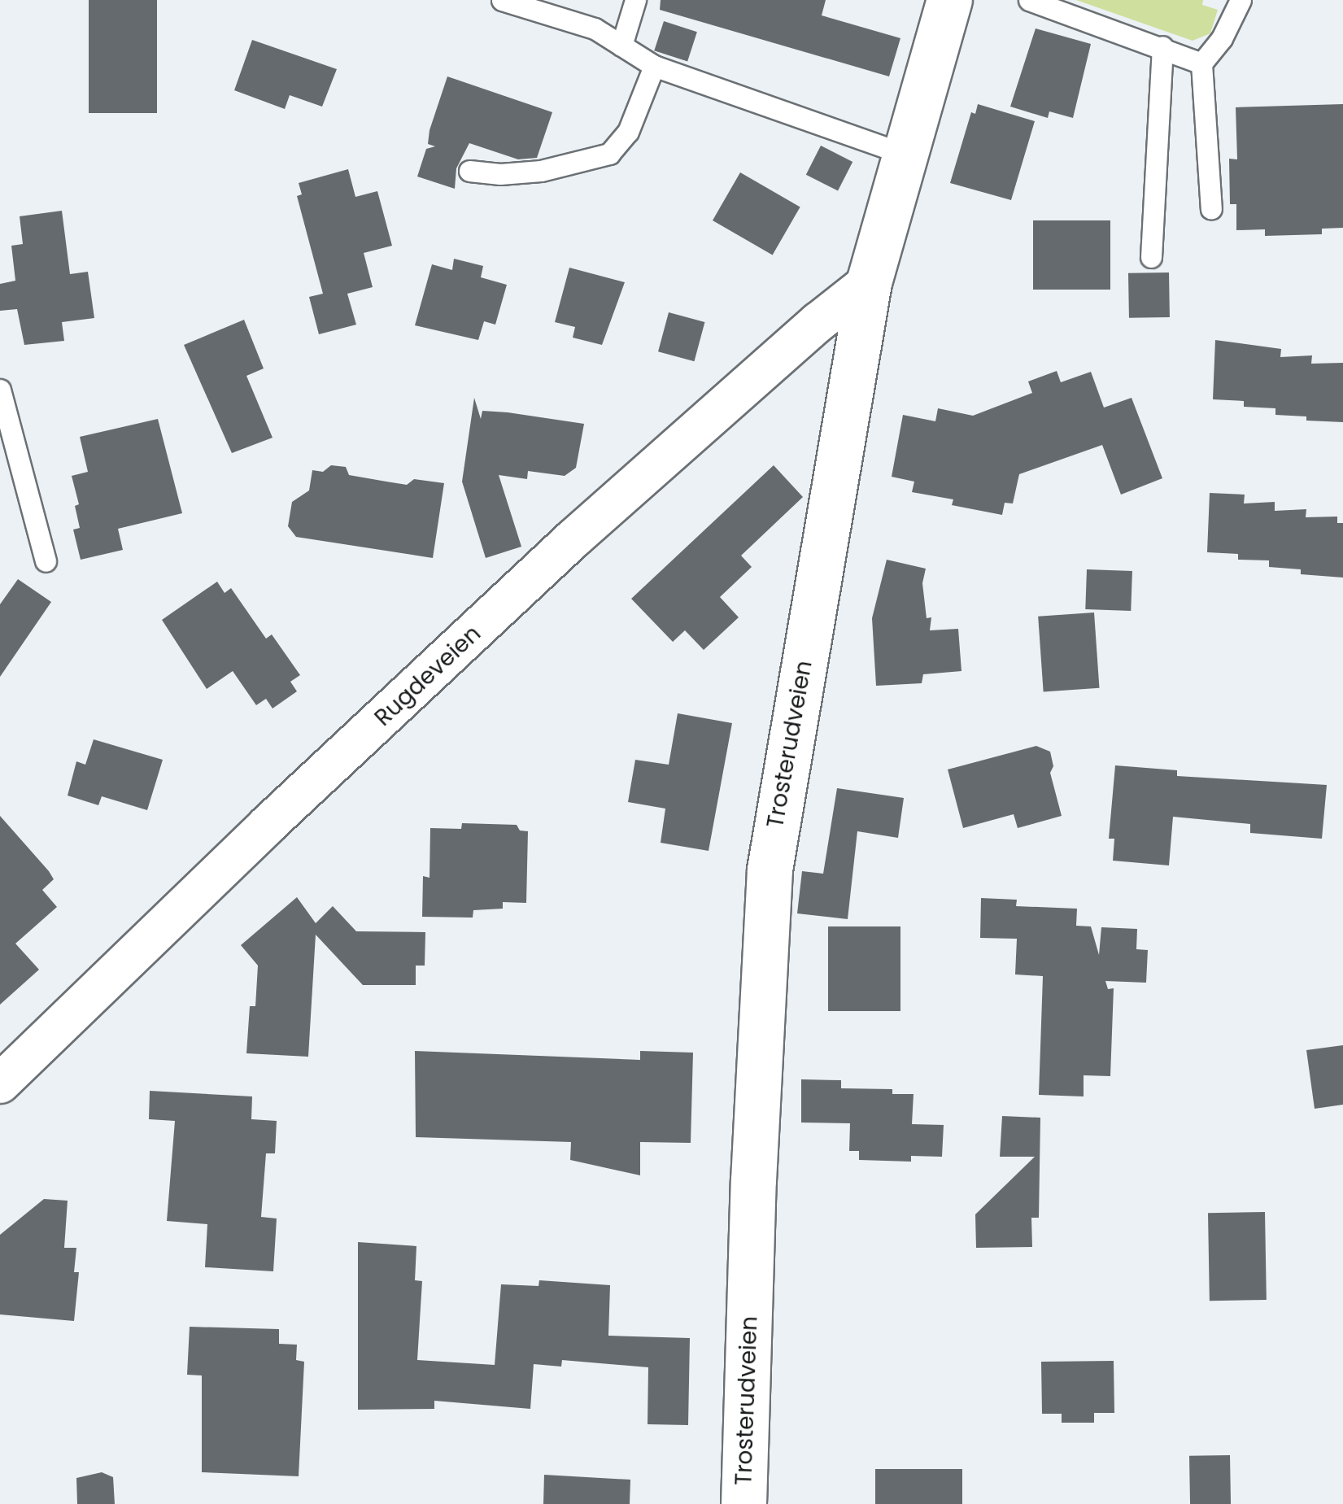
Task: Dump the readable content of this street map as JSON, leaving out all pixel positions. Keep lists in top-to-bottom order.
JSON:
{
  "streets": {
    "street": ["Rugdeveien", "Trosterudveien"]
  },
  "crossings": [
    ["Rugdeveien", "Trosterudveien"]
  ]
}
